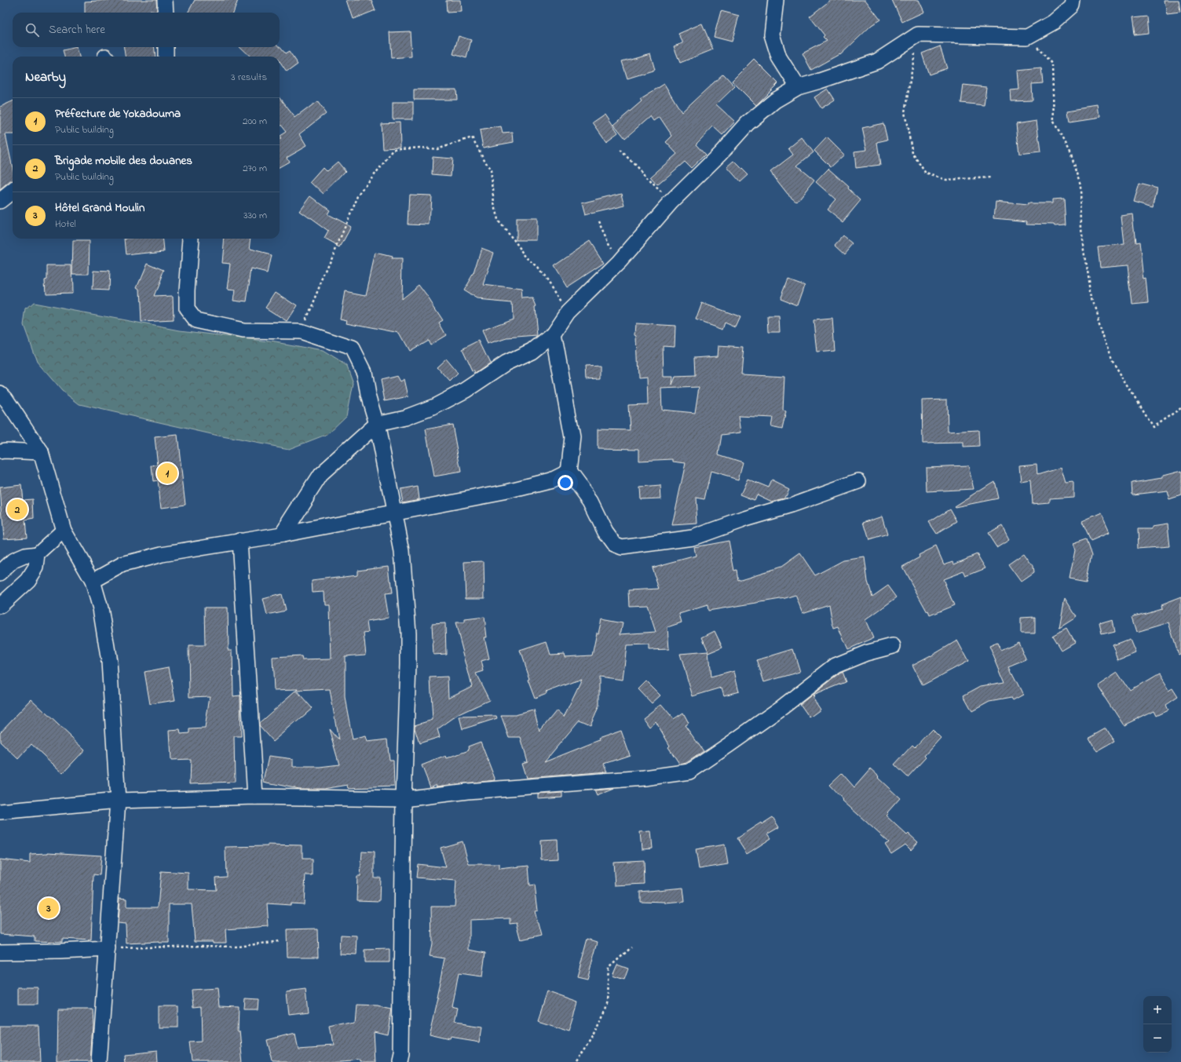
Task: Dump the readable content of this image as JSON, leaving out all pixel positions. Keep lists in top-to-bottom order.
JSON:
{
  "page": {
    "search": "Search here",
    "heading": ["Nearby", "3 results"],
    "list": [
      {
        "mark": "1",
        "name": "Préfecture de Yokadouma",
        "note": "Public building",
        "value": "200 m"
      },
      {
        "mark": "2",
        "name": "Brigade mobile des douanes",
        "note": "Public building",
        "value": "270 m"
      },
      {
        "mark": "3",
        "name": "Hôtel Grand Moulin",
        "note": "Hotel",
        "value": "330 m"
      }
    ],
    "pins": ["1", "2", "3"],
    "map_buttons": ["+", "−"]
  }
}
